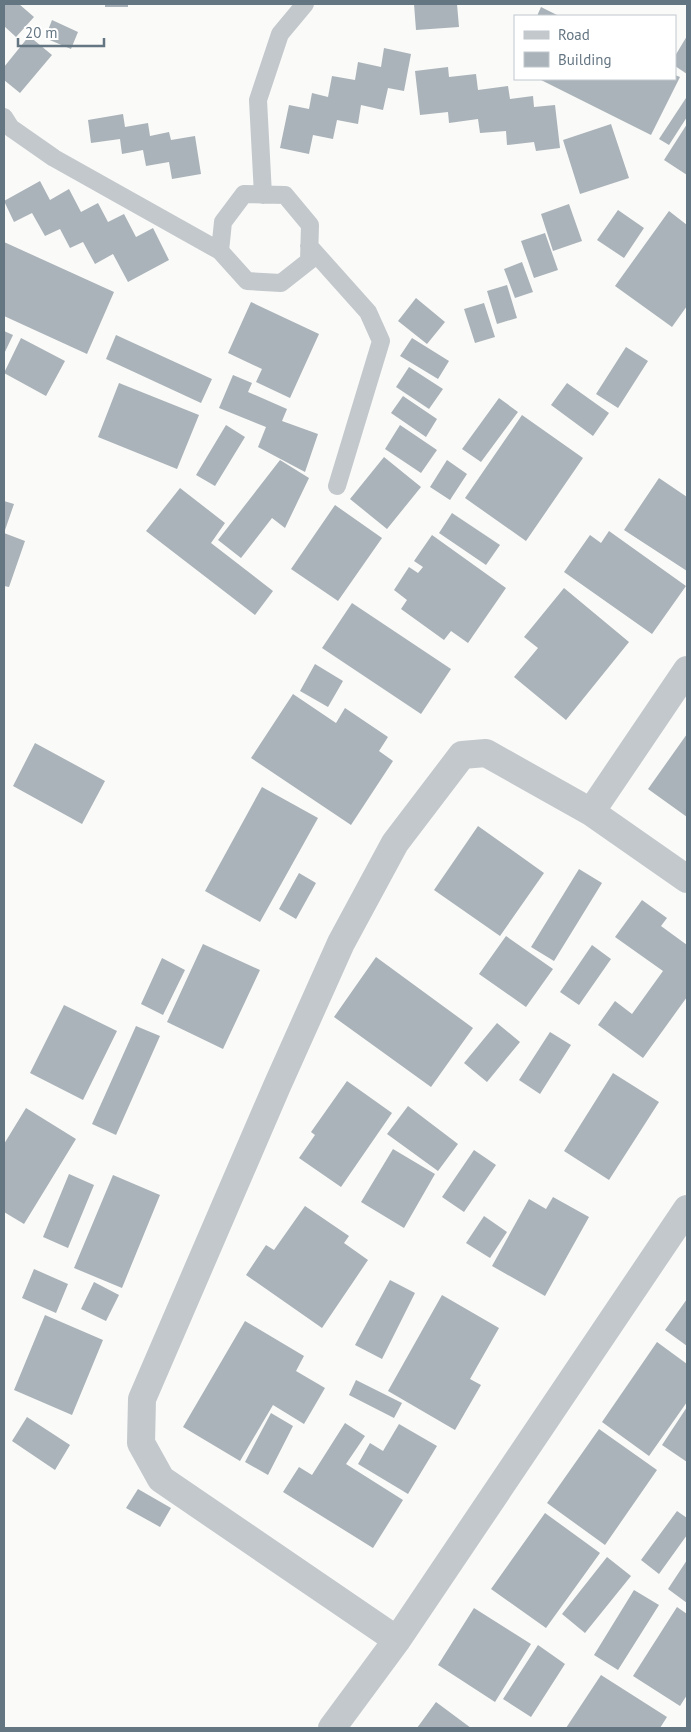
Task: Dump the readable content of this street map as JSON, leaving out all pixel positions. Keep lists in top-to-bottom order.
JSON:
{
  "legend": ["Road", "Building"],
  "scale_bar": "20 m"
}
